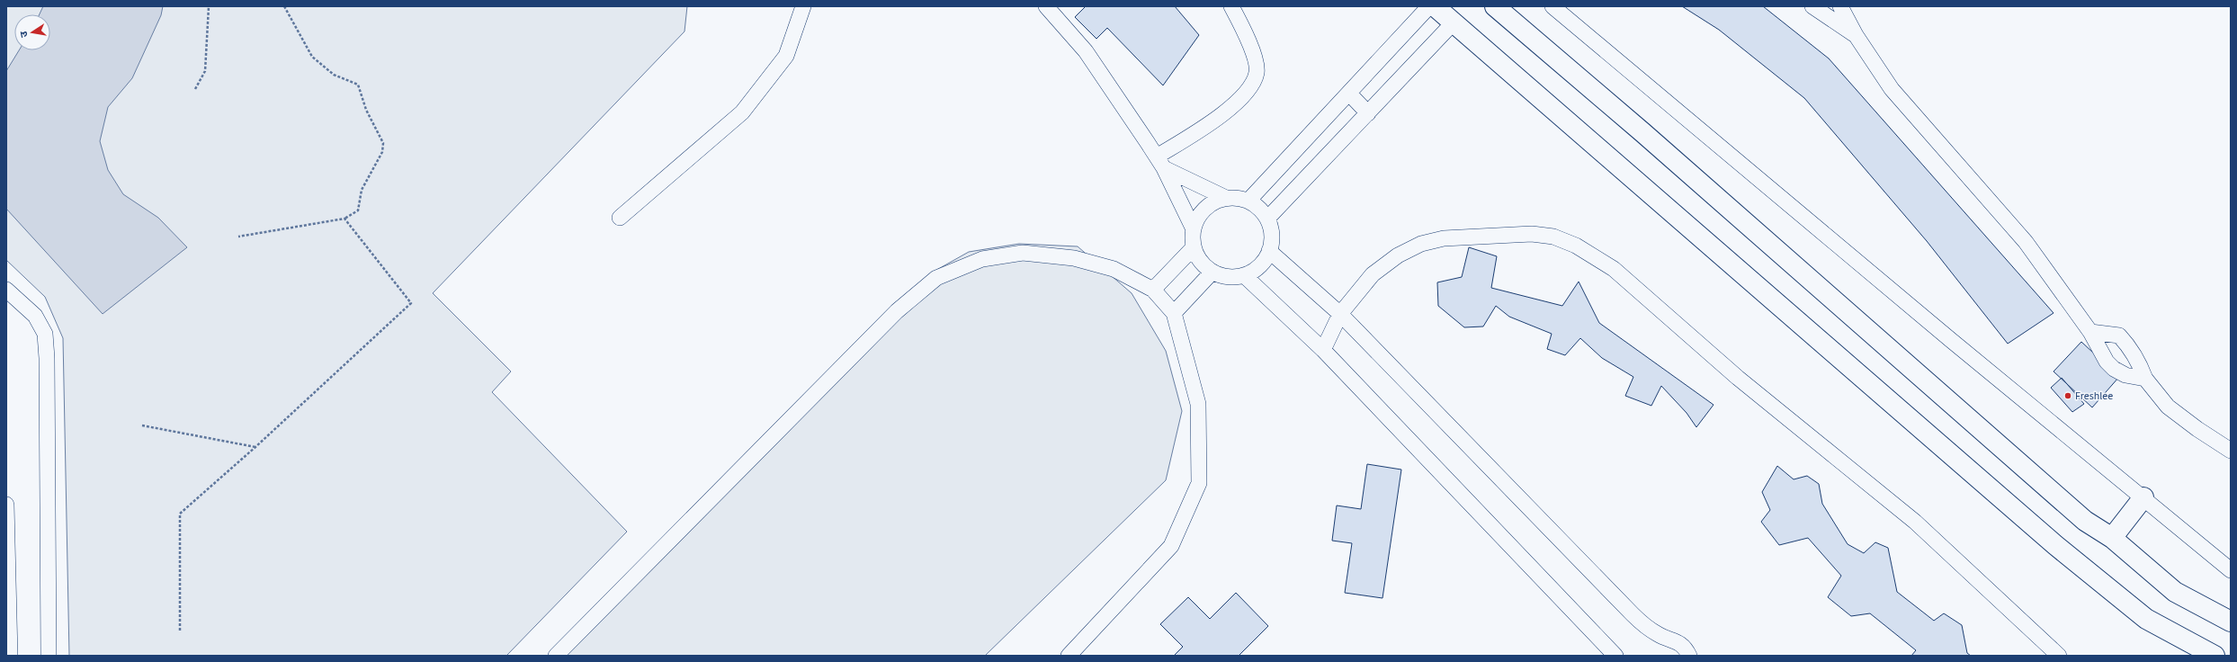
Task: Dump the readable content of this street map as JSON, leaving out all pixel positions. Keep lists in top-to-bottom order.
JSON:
{
  "places": ["Freshlee"],
  "north": "left"
}
